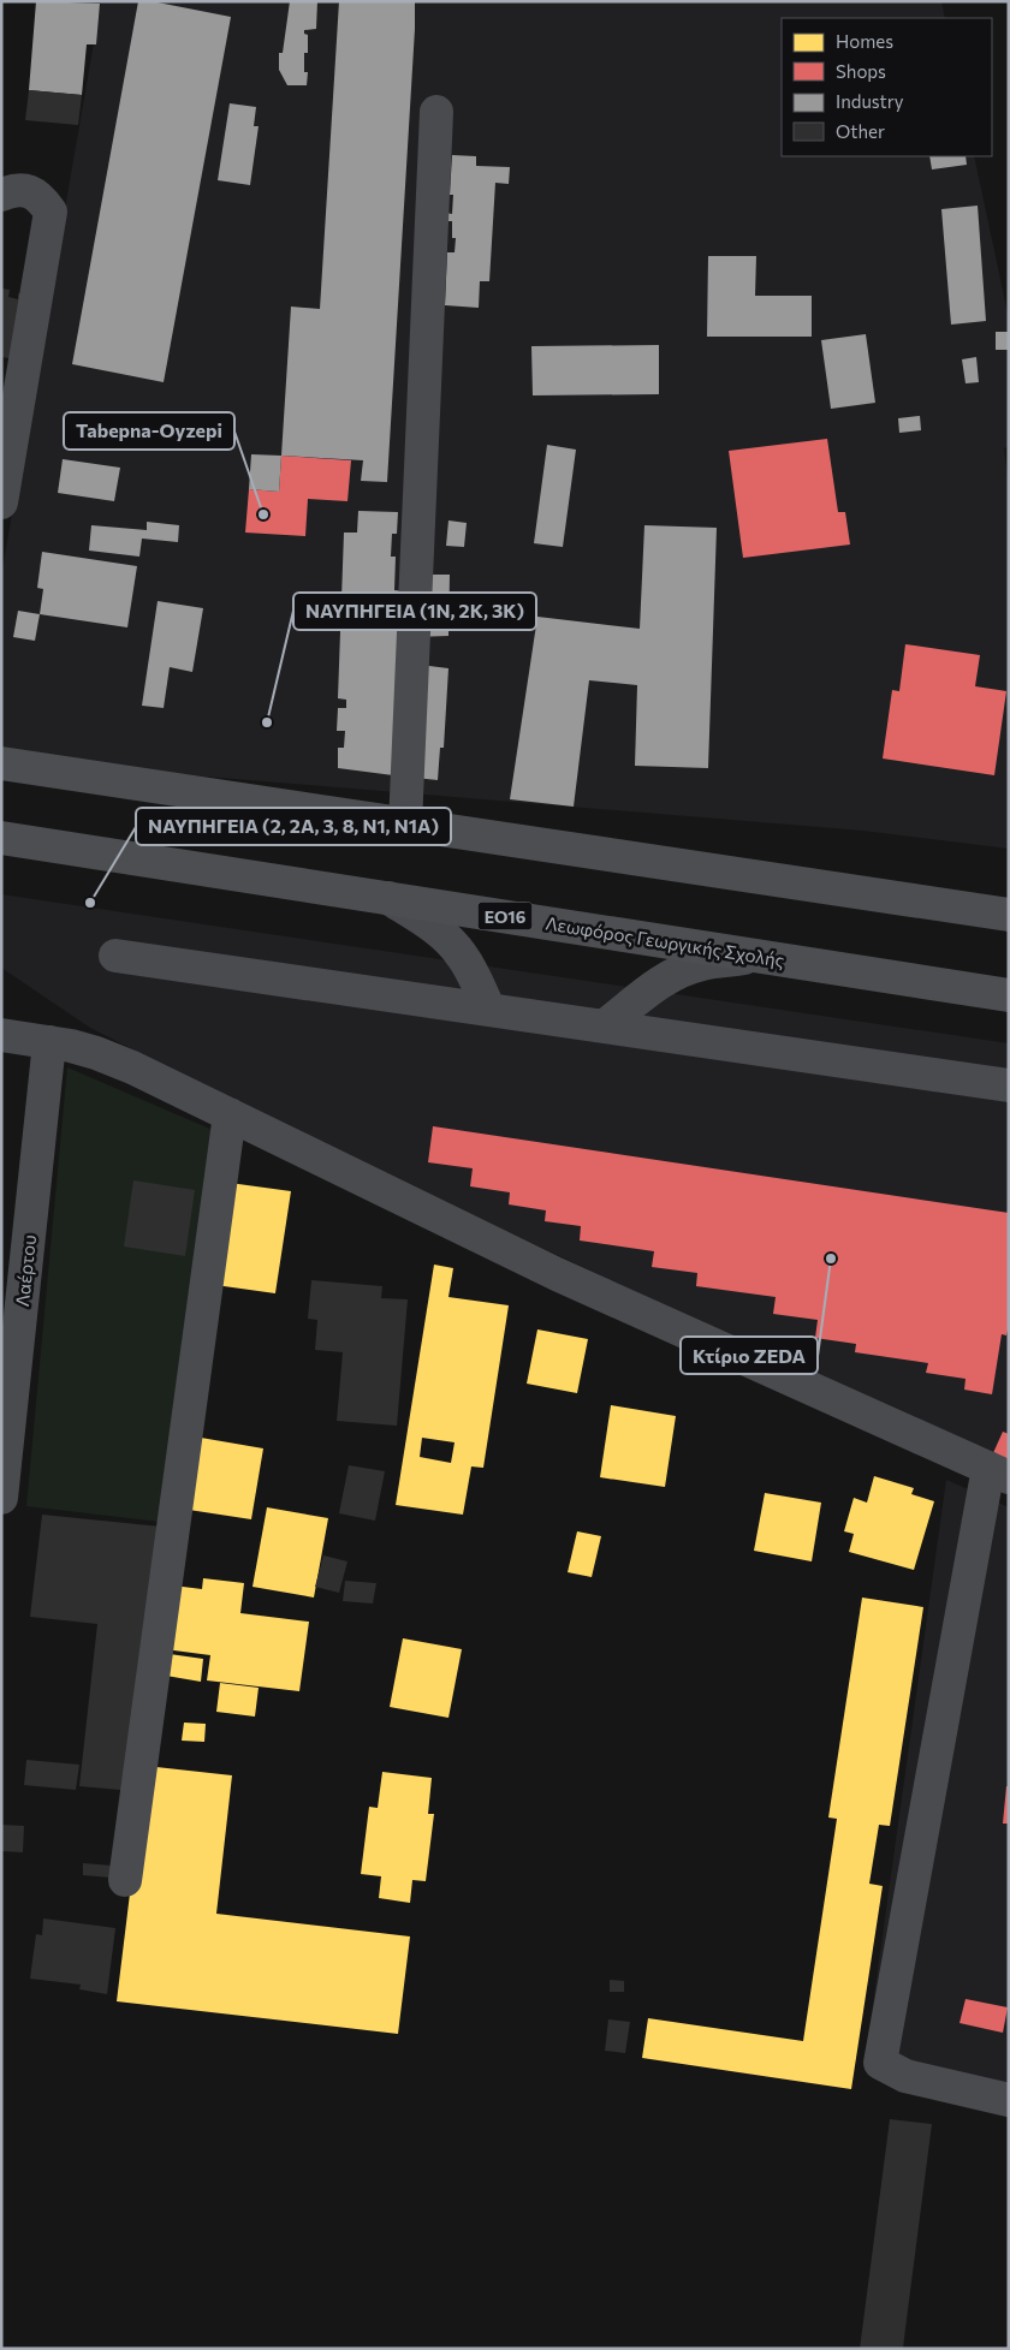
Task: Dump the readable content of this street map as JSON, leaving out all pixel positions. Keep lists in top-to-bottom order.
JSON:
{
  "streets": {
    "main road": ["ΕΟ16", "Λεωφόρος Γεωργικής Σχολής"],
    "street": ["Λαέρτου"]
  },
  "places": [
    "Tabepna-Oyzepi",
    "ΝΑΥΠΗΓΕΙΑ (1Ν, 2Κ, 3Κ)",
    "ΝΑΥΠΗΓΕΙΑ (2, 2Α, 3, 8, Ν1, Ν1Α)",
    "Κτίριο ZEDA"
  ],
  "legend": [
    "Homes",
    "Shops",
    "Industry",
    "Other"
  ]
}
